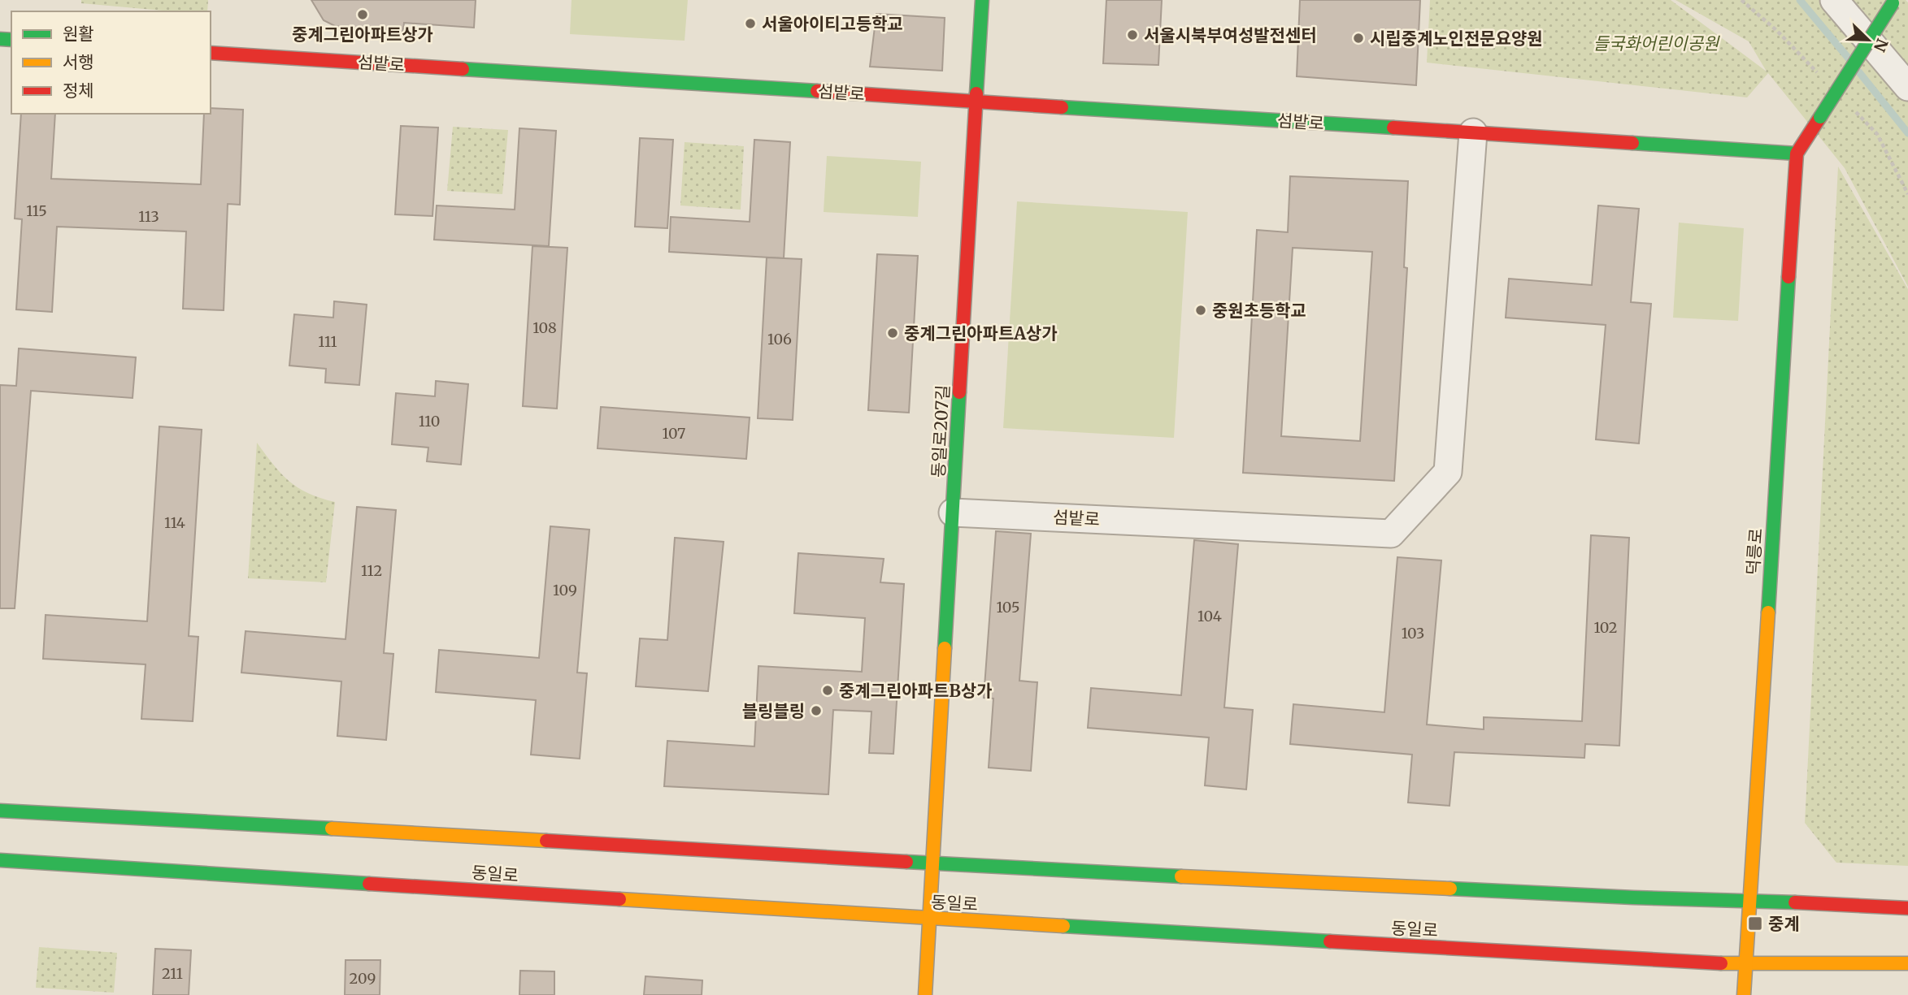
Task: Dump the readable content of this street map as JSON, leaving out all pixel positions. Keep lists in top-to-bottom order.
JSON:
{
  "streets": {
    "main road": [
      "섬밭로",
      "동일로207길",
      "덕릉로",
      "동일로"
    ]
  },
  "crossings": [
    ["섬밭로", "동일로207길"],
    ["섬밭로", "덕릉로"],
    ["동일로207길", "동일로"],
    ["덕릉로", "동일로"]
  ],
  "parks": ["들국화어린이공원"],
  "places": {
    "other": [
      "중계그린아파트상가",
      "서울아이티고등학교",
      "서울시북부여성발전센터",
      "시립중계노인전문요양원",
      "중원초등학교",
      "중계그린아파트A상가",
      "중계그린아파트B상가",
      "블링블링"
    ],
    "transit": ["중계"]
  },
  "house_numbers": [
    "115",
    "113",
    "108",
    "106",
    "111",
    "110",
    "107",
    "114",
    "112",
    "109",
    "105",
    "104",
    "102",
    "103",
    "211",
    "209"
  ],
  "legend": ["원활", "서행", "정체"],
  "north": "bottom right"
}
